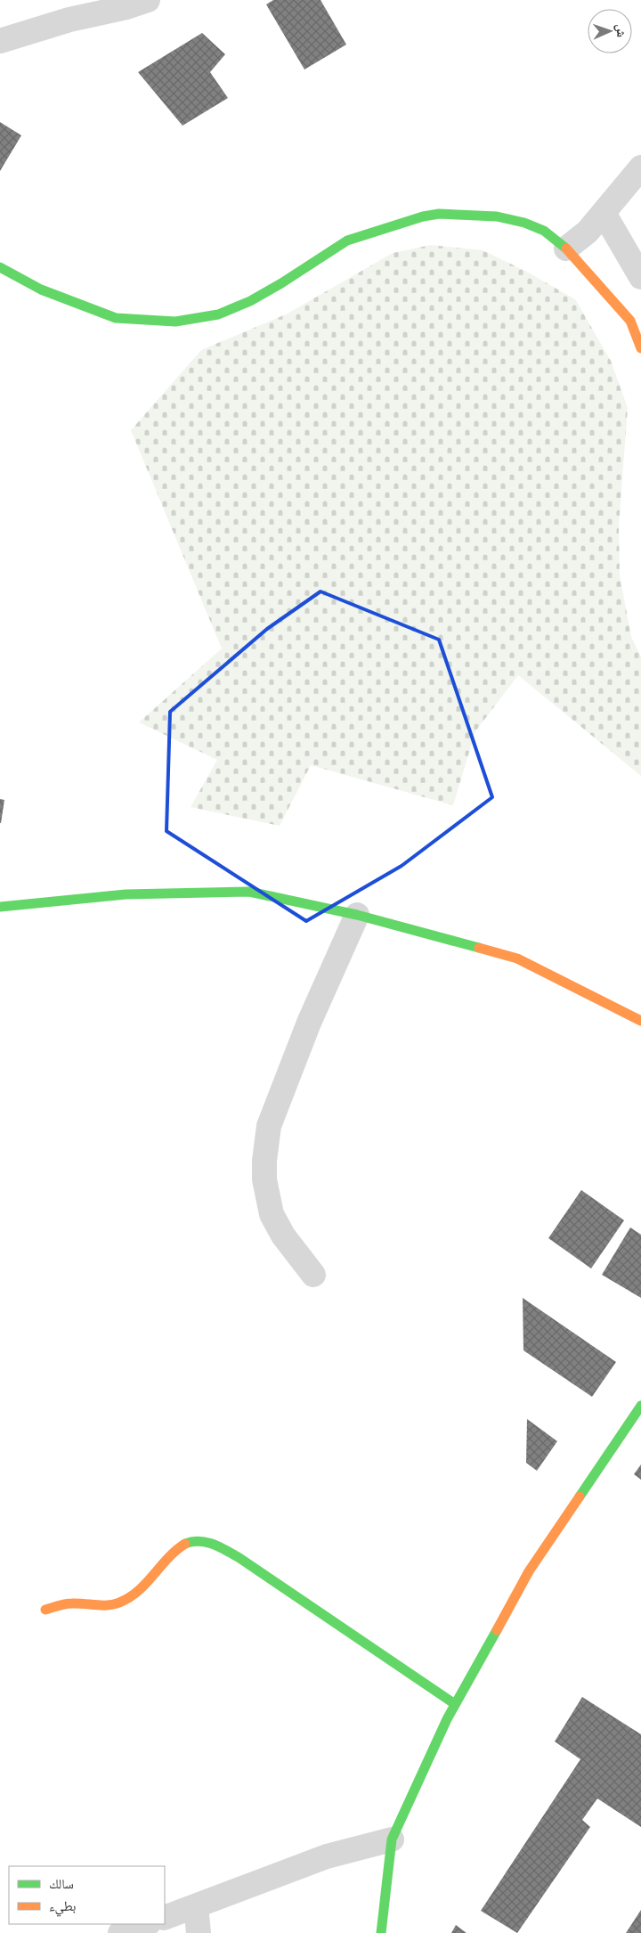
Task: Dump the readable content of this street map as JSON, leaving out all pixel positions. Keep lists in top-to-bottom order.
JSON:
{
  "legend": ["سالك", "بطيء"],
  "north": "right"
}
